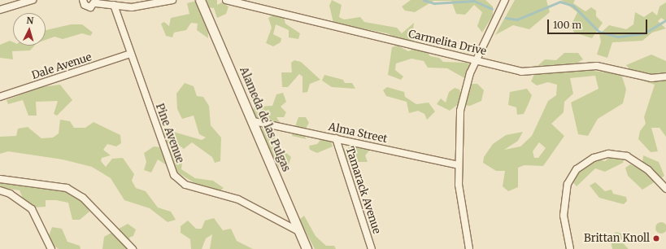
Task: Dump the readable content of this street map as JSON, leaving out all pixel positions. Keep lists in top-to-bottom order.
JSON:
{
  "streets": {
    "main road": ["Alameda de las Pulgas"],
    "street": [
      "Carmelita Drive",
      "Dale Avenue",
      "Pine Avenue",
      "Alma Street",
      "Tamarack Avenue"
    ]
  },
  "crossings": [
    ["Dale Avenue", "Pine Avenue"],
    ["Alameda de las Pulgas", "Pine Avenue"],
    ["Alameda de las Pulgas", "Alma Street"],
    ["Alma Street", "Tamarack Avenue"]
  ],
  "places": ["Brittan Knoll"],
  "scale_bar": "100 m",
  "north": "top"
}
